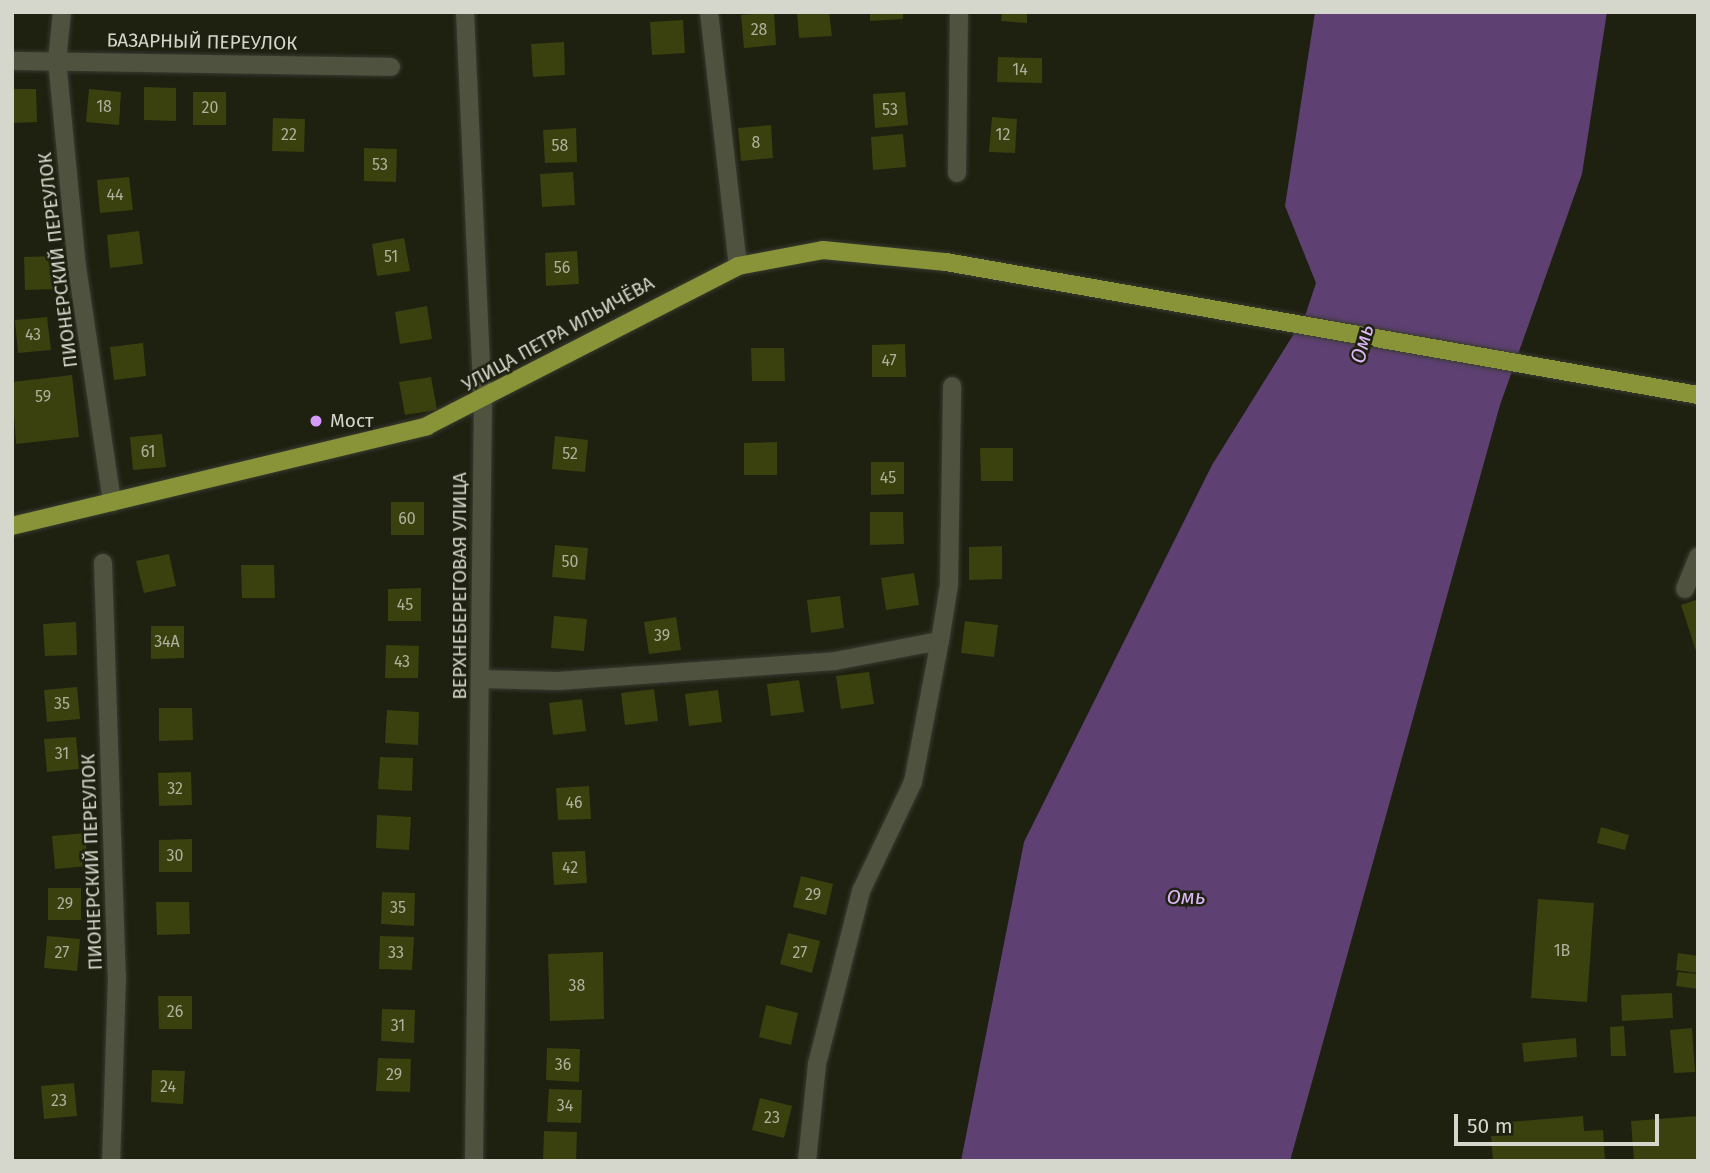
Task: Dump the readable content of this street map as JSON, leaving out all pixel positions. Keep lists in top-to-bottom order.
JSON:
{
  "streets": {
    "main road": ["УЛИЦА ПЕТРА ИЛЬИЧЁВА"],
    "street": ["БАЗАРНЫЙ ПЕРЕУЛОК", "ПИОНЕРСКИЙ ПЕРЕУЛОК", "ВЕРХНЕБЕРЕГОВАЯ УЛИЦА"]
  },
  "crossings": [
    ["БАЗАРНЫЙ ПЕРЕУЛОК", "ПИОНЕРСКИЙ ПЕРЕУЛОК"],
    ["ПИОНЕРСКИЙ ПЕРЕУЛОК", "УЛИЦА ПЕТРА ИЛЬИЧЁВА"],
    ["УЛИЦА ПЕТРА ИЛЬИЧЁВА", "ВЕРХНЕБЕРЕГОВАЯ УЛИЦА"]
  ],
  "water": ["Омь"],
  "places": ["Мост"],
  "house_numbers": [
    "28",
    "14",
    "18",
    "20",
    "53",
    "22",
    "12",
    "8",
    "58",
    "53",
    "44",
    "51",
    "56",
    "43",
    "47",
    "59",
    "61",
    "52",
    "45",
    "60",
    "50",
    "45",
    "39",
    "34А",
    "43",
    "35",
    "31",
    "32",
    "46",
    "30",
    "42",
    "29",
    "29",
    "35",
    "1В",
    "27",
    "33",
    "27",
    "38",
    "26",
    "31",
    "36",
    "29",
    "24",
    "23",
    "34",
    "23"
  ],
  "scale_bar": "50 m"
}
